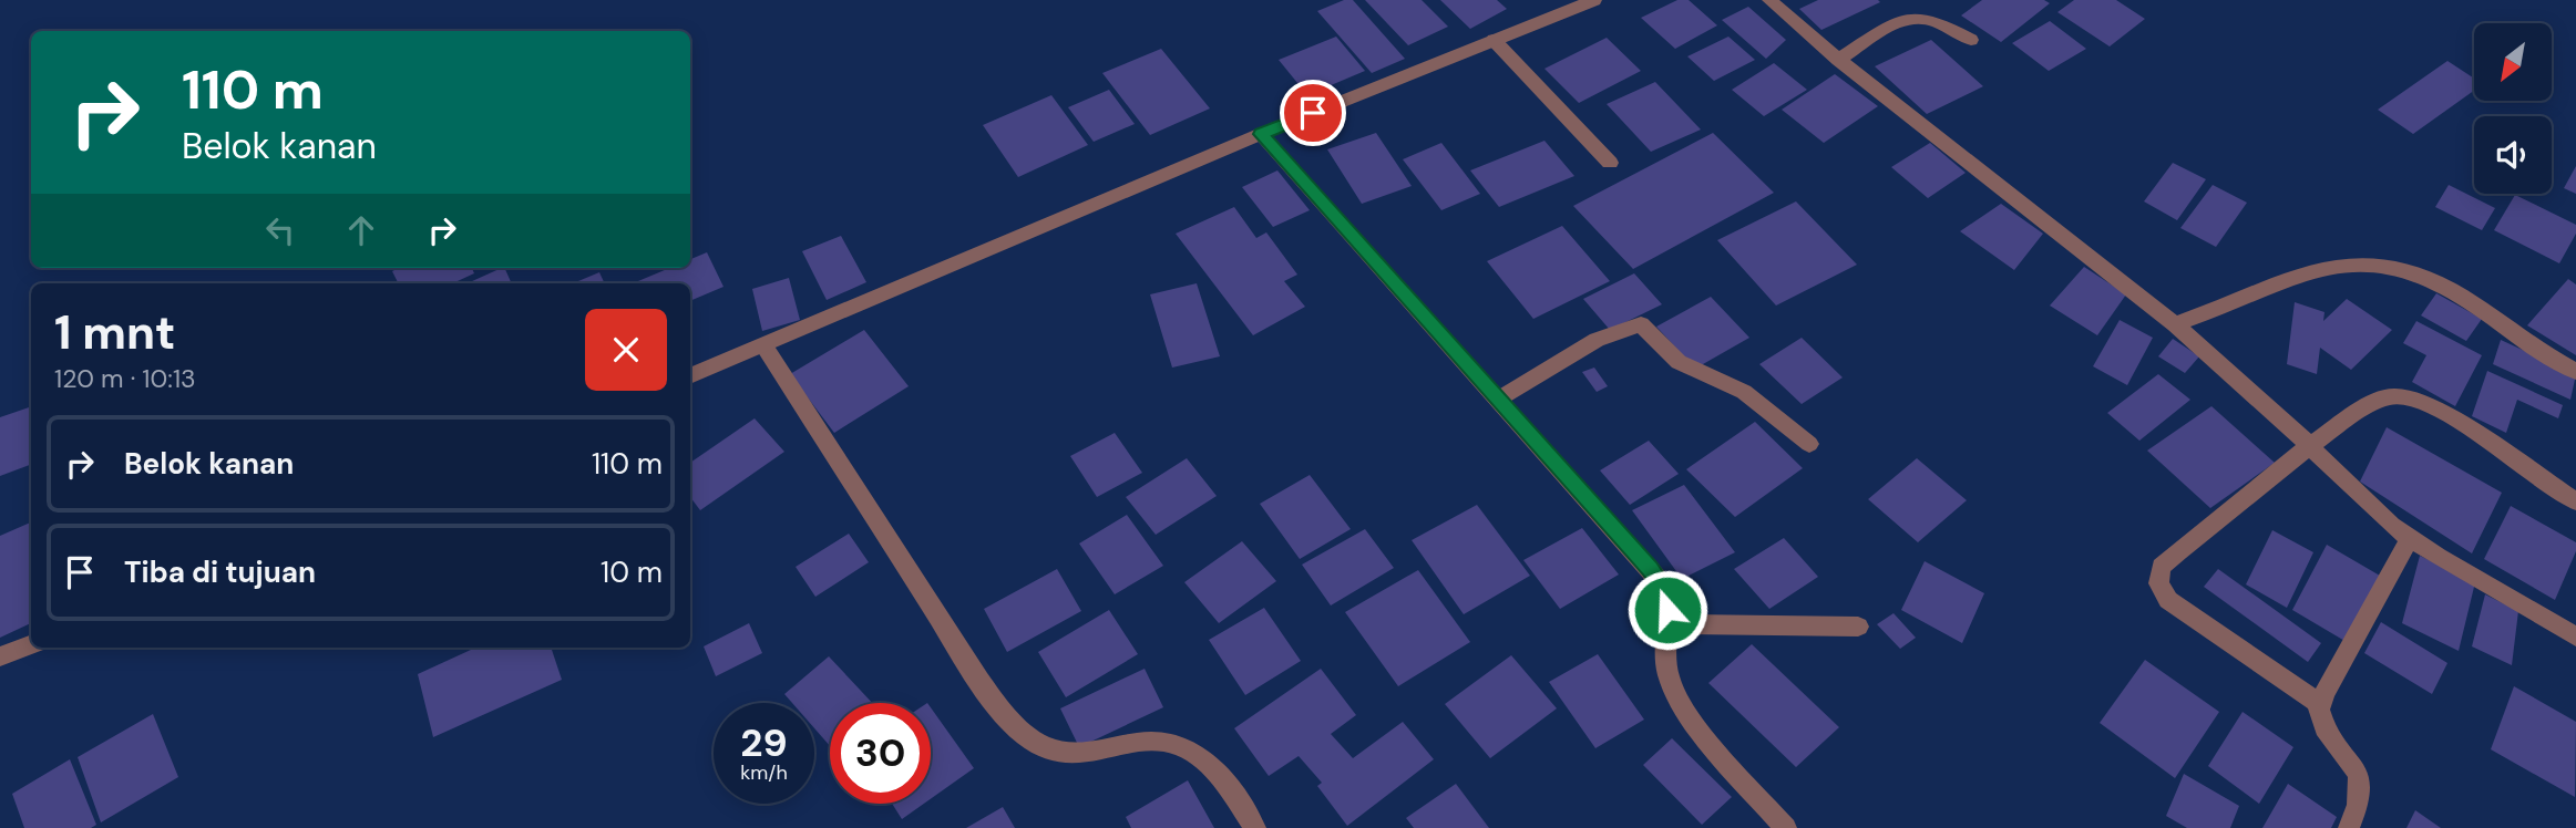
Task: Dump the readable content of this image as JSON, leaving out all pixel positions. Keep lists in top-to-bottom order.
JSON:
{
  "north": "bottom left",
  "page": {
    "turn": ["110 m", "Belok kanan"],
    "heading": ["1 mnt", "120 m · 10:13"],
    "list": [
      {
        "name": "Belok kanan",
        "value": "110 m"
      },
      {
        "name": "Tiba di tujuan",
        "value": "10 m"
      }
    ],
    "speed": "29 km/h",
    "limit": "30"
  }
}
